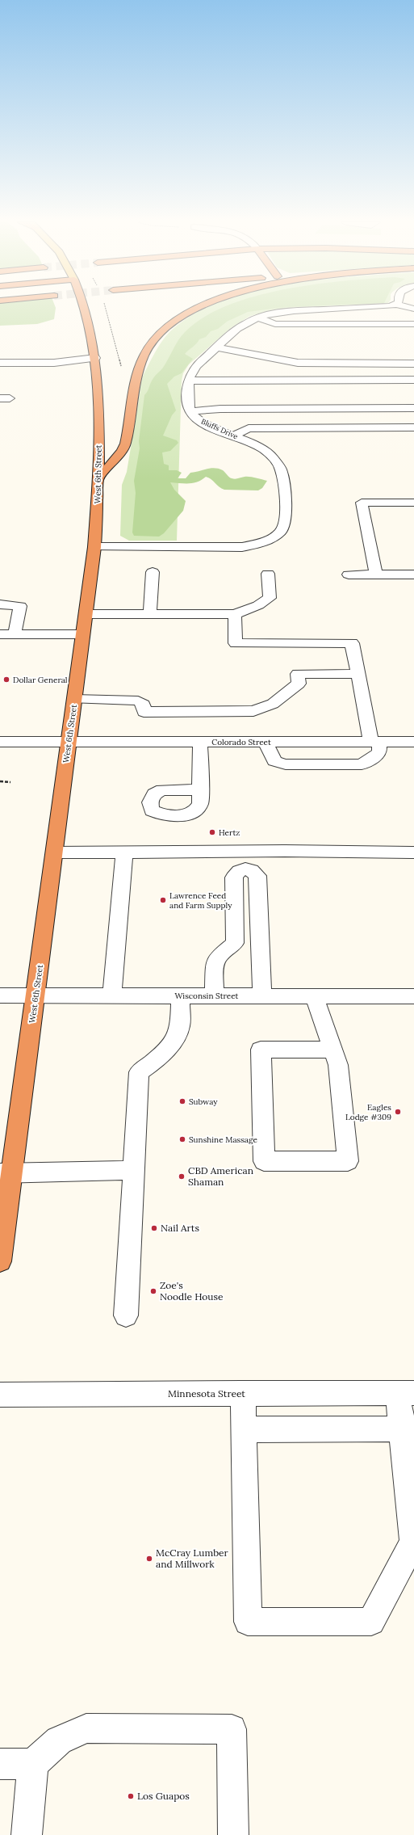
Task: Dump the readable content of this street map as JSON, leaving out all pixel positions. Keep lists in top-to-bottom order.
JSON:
{
  "streets": {
    "highway": ["West 6th Street"],
    "street": [
      "Bluffs Drive",
      "Colorado Street",
      "Wisconsin Street",
      "Minnesota Street"
    ]
  },
  "crossings": [
    ["Bluffs Drive", "West 6th Street"],
    ["West 6th Street", "Colorado Street"],
    ["West 6th Street", "Wisconsin Street"]
  ],
  "places": [
    "Dollar General",
    "Hertz",
    "Lawrence Feed and Farm Supply",
    "Subway",
    "Eagles Lodge #309",
    "Sunshine Massage",
    "CBD American Shaman",
    "Nail Arts",
    "Zoe's Noodle House",
    "McCray Lumber and Millwork",
    "Los Guapos"
  ]
}
